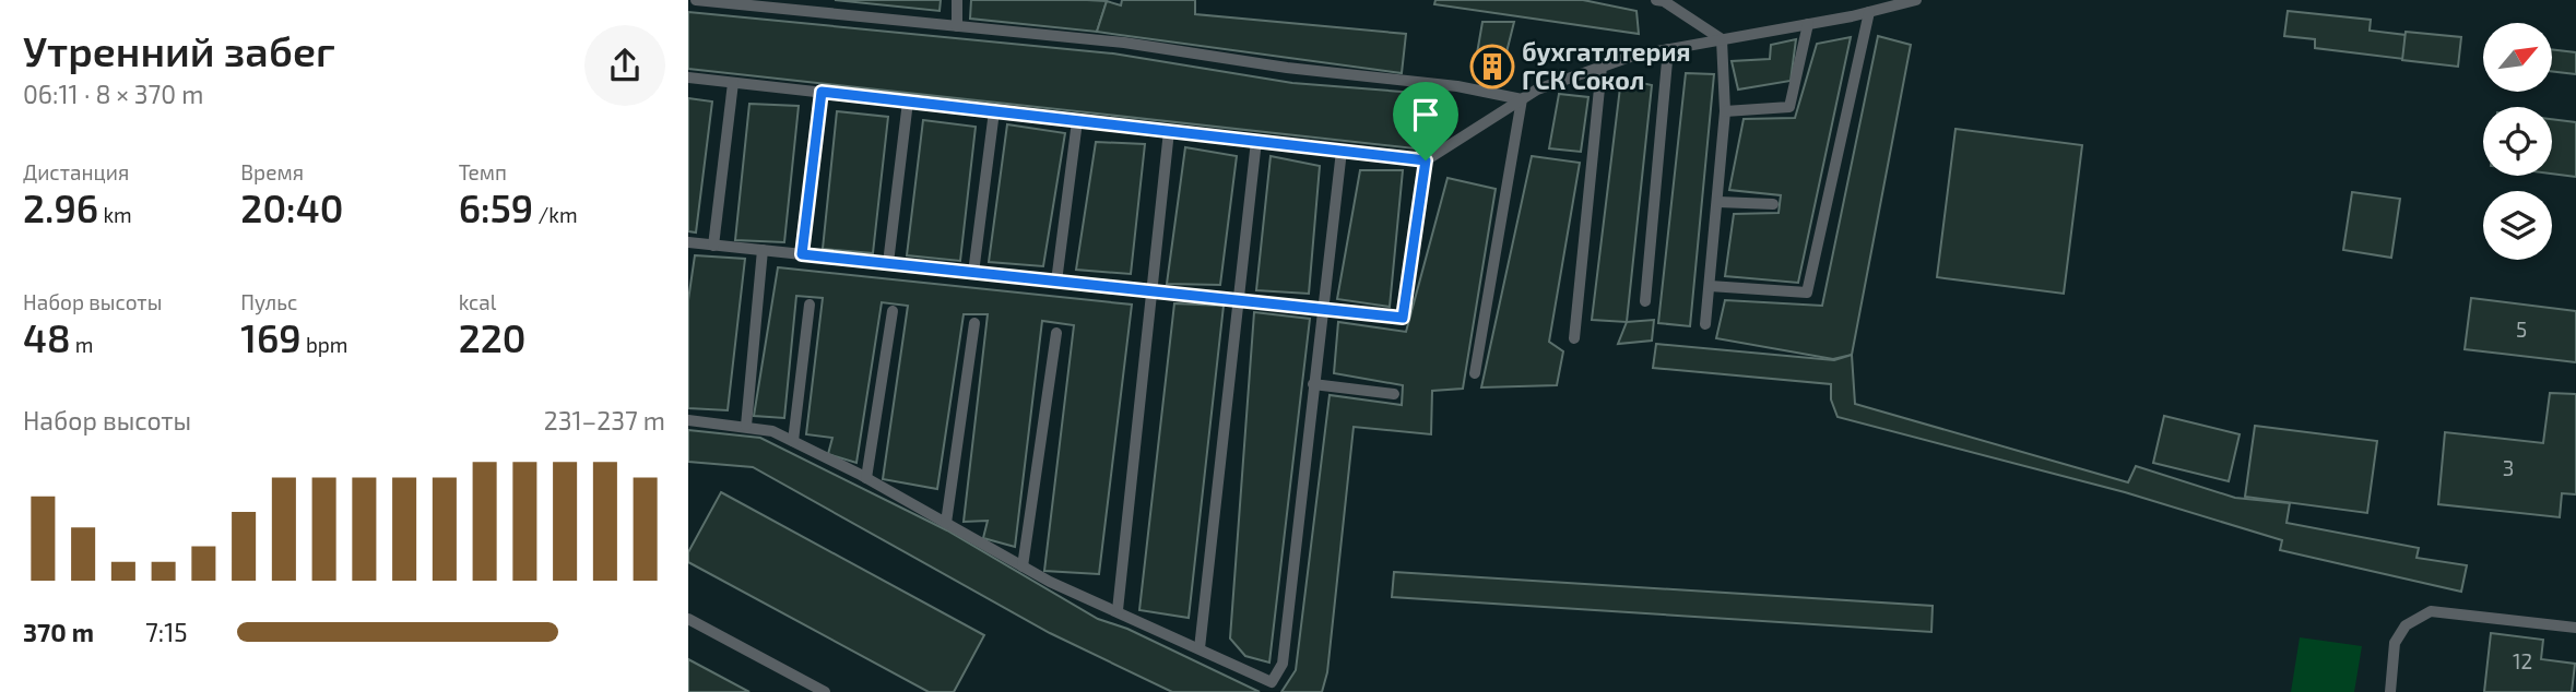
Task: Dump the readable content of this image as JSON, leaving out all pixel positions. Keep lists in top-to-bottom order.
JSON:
{
  "places": {
    "building": ["бухгатлтерия ГСК Сокол"]
  },
  "house_numbers": ["5", "3", "12"],
  "north": "top right",
  "page": {
    "heading": ["Утренний забег", "06:11 · 8 × 370 m"],
    "stats": [
      ["Дистанция", "2.96 km"],
      ["Время", "20:40"],
      ["Темп", "6:59 /km"],
      ["Набор высоты", "48 m"],
      ["Пульс", "169 bpm"],
      ["kcal", "220"]
    ],
    "chart": ["Набор высоты", "231–237 m"],
    "list": [
      {
        "name": "370 m",
        "note": "7:15"
      }
    ]
  }
}
